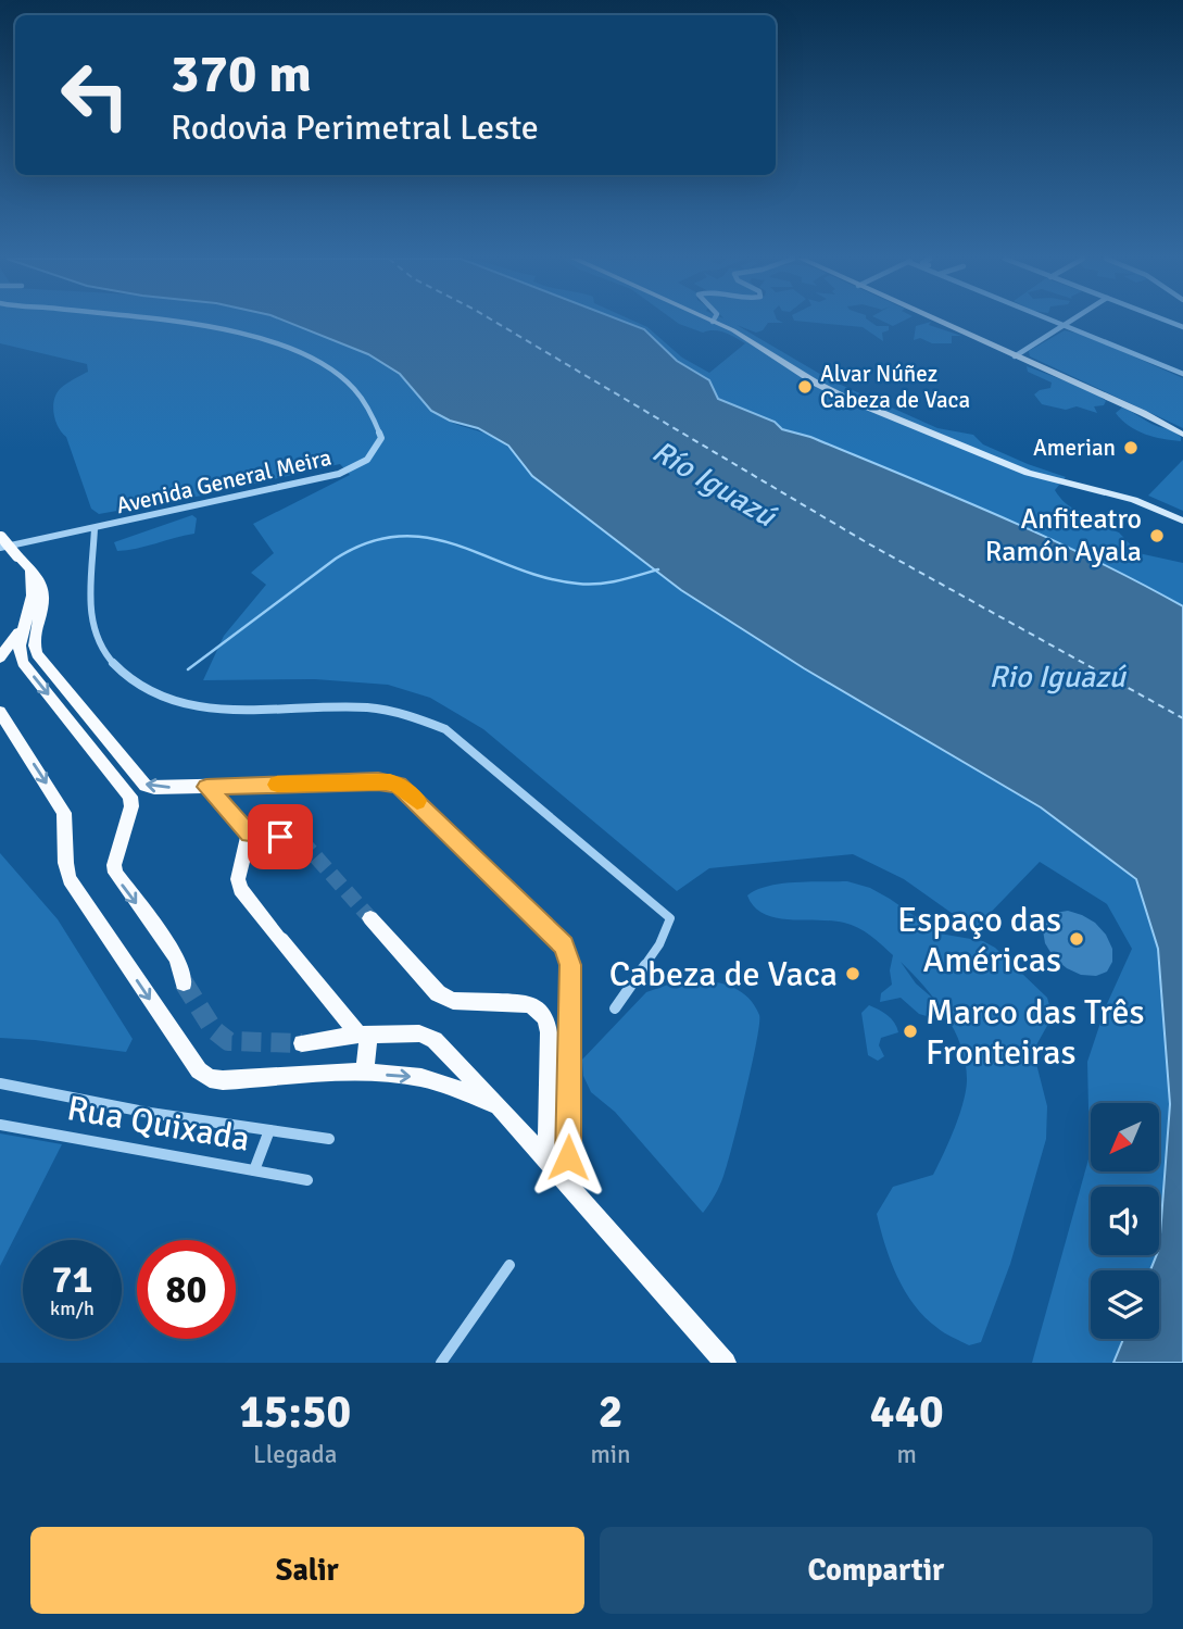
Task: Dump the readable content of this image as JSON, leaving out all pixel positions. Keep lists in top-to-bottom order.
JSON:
{
  "streets": {
    "street": ["Avenida General Meira", "Rua Quixada"]
  },
  "water": ["Río Iguazú", "Rio Iguazú"],
  "places": [
    "Alvar Núñez Cabeza de Vaca",
    "Amerian",
    "Anfiteatro Ramón Ayala",
    "Espaço das Américas",
    "Cabeza de Vaca",
    "Marco das Três Fronteiras"
  ],
  "north": "bottom left",
  "page": {
    "turn": ["370 m", "Rodovia Perimetral Leste"],
    "speed": "71 km/h",
    "limit": "80",
    "eta": [
      "15:50",
      "Llegada",
      "2",
      "min",
      "440",
      "m"
    ],
    "buttons": ["Salir", "Compartir"]
  }
}
